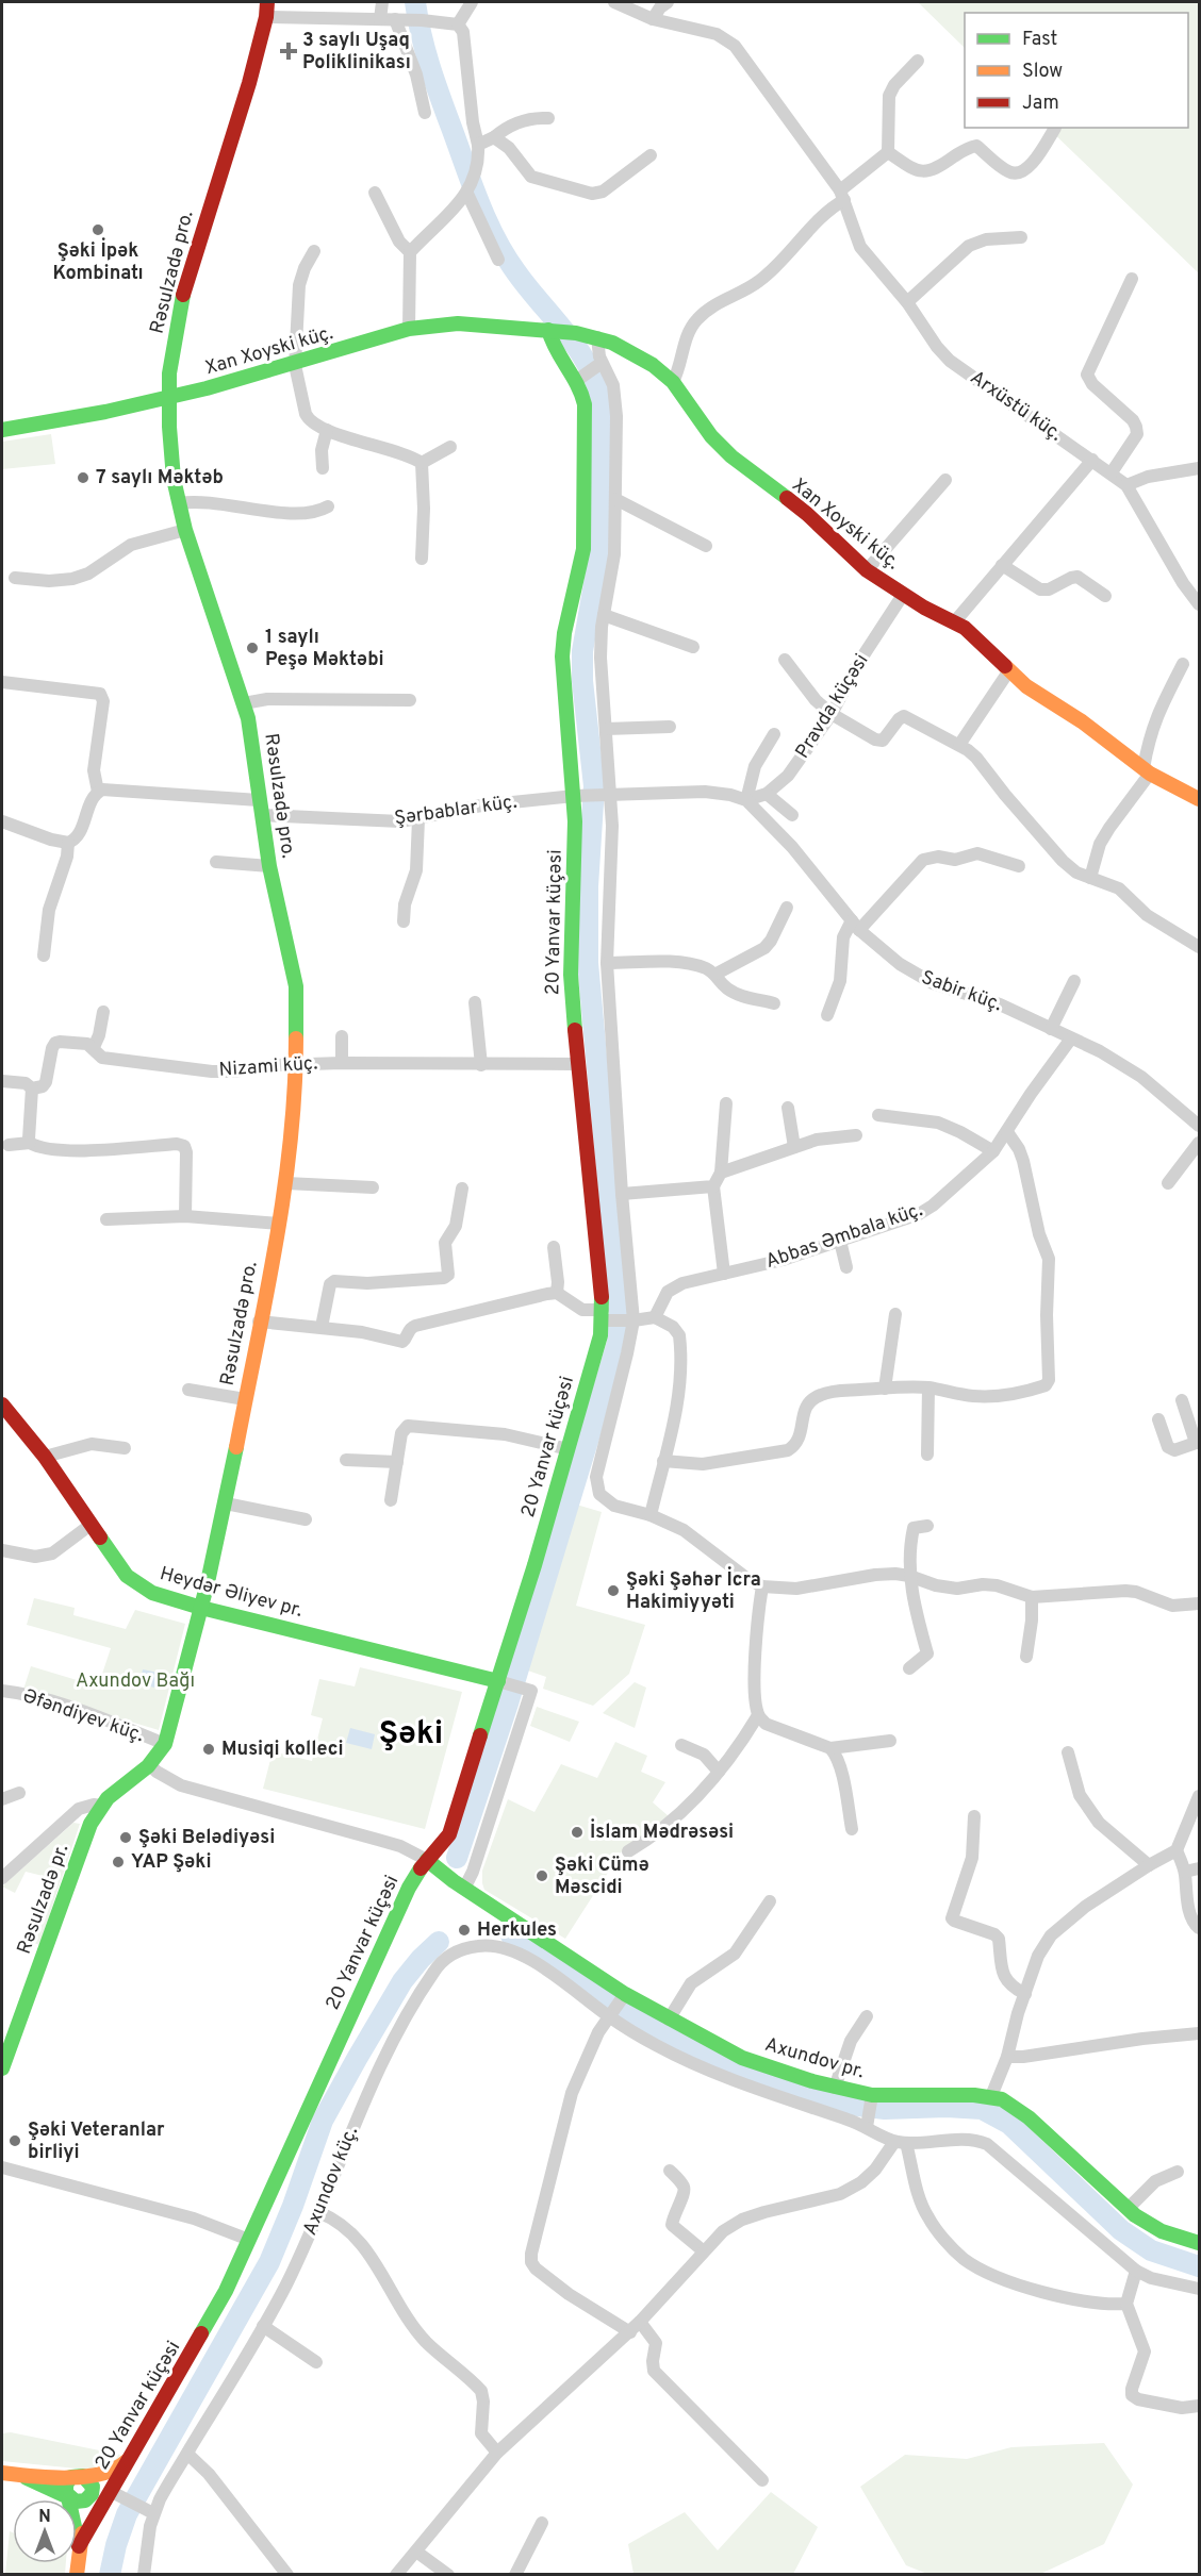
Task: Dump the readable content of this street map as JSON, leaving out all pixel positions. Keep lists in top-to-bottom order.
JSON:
{
  "streets": {
    "street": [
      "Rəsulzadə pro.",
      "Xan Xoyski küç.",
      "Arxüstü küç.",
      "Pravda küçəsi",
      "Şərbablar küç.",
      "20 Yanvar küçəsi",
      "Sabir küç.",
      "Nizami küç.",
      "Abbas Əmbala küç.",
      "Heydər Əliyev pr.",
      "Əfəndiyev küç.",
      "Rəsulzadə pr.",
      "Axundov pr.",
      "Axundov küç."
    ]
  },
  "crossings": [
    ["Rəsulzadə pro.", "Xan Xoyski küç."],
    ["Rəsulzadə pro.", "Şərbablar küç."],
    ["Rəsulzadə pro.", "Nizami küç."],
    ["Rəsulzadə pro.", "Heydər Əliyev pr."],
    ["Rəsulzadə pro.", "Əfəndiyev küç."],
    ["Rəsulzadə pro.", "Rəsulzadə pr."],
    ["Xan Xoyski küç.", "Pravda küçəsi"],
    ["Xan Xoyski küç.", "20 Yanvar küçəsi"],
    ["Pravda küçəsi", "Sabir küç."],
    ["Şərbablar küç.", "20 Yanvar küçəsi"],
    ["20 Yanvar küçəsi", "Nizami küç."],
    ["20 Yanvar küçəsi", "Heydər Əliyev pr."],
    ["20 Yanvar küçəsi", "Axundov pr."],
    ["Sabir küç.", "Abbas Əmbala küç."],
    ["Əfəndiyev küç.", "Rəsulzadə pr."]
  ],
  "districts": ["Şəki"],
  "parks": ["Axundov Bağı"],
  "places": {
    "health": ["3 saylı Uşaq Poliklinikası"],
    "other": [
      "Şəki İpək Kombinatı",
      "7 saylı Məktəb",
      "1 saylı Peşə Məktəbi",
      "Şəki Şəhər İcra Hakimiyyəti",
      "Musiqi kolleci",
      "İslam Mədrəsəsi",
      "Şəki Belədiyəsi",
      "YAP Şəki",
      "Şəki Cümə Məscidi",
      "Herkules",
      "Şəki Veteranlar birliyi"
    ]
  },
  "legend": ["Fast", "Slow", "Jam"],
  "north": "top"
}
